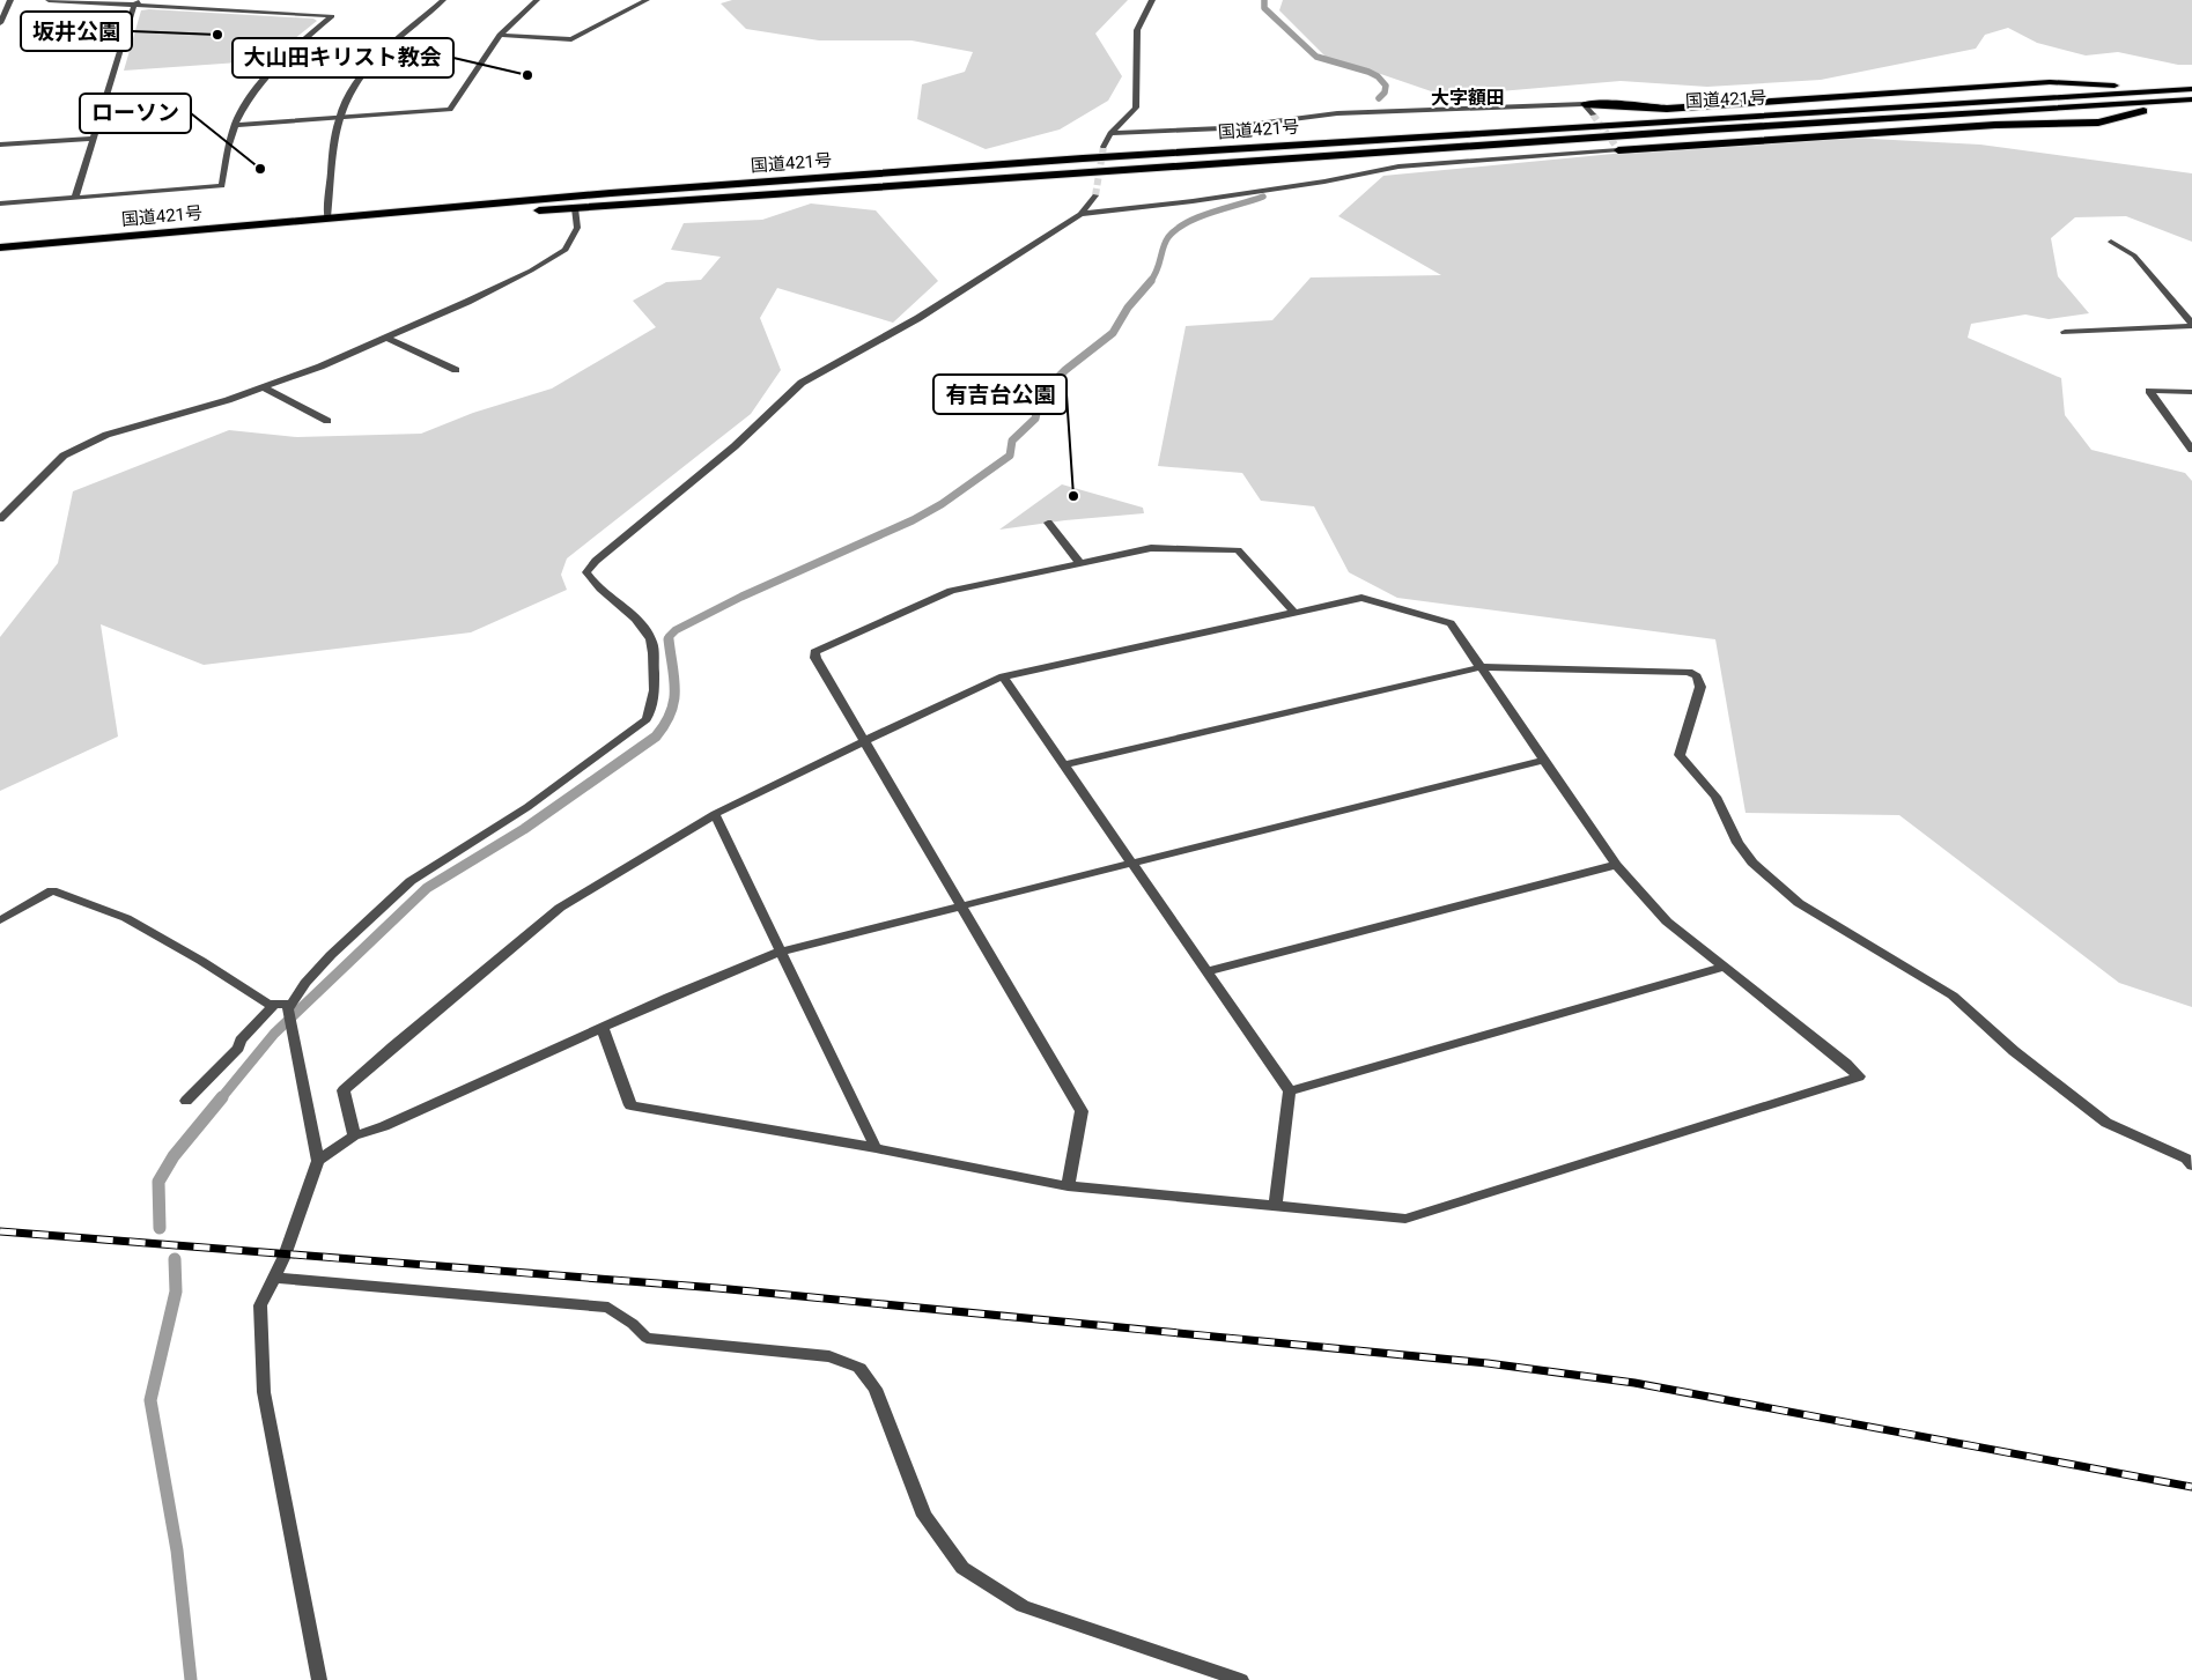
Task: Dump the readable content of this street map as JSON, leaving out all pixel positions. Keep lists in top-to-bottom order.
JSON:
{
  "streets": {
    "highway": ["国道421号"]
  },
  "districts": ["大字額田"],
  "places": [
    "坂井公園",
    "大山田キリスト教会",
    "ローソン",
    "有吉台公園"
  ]
}
